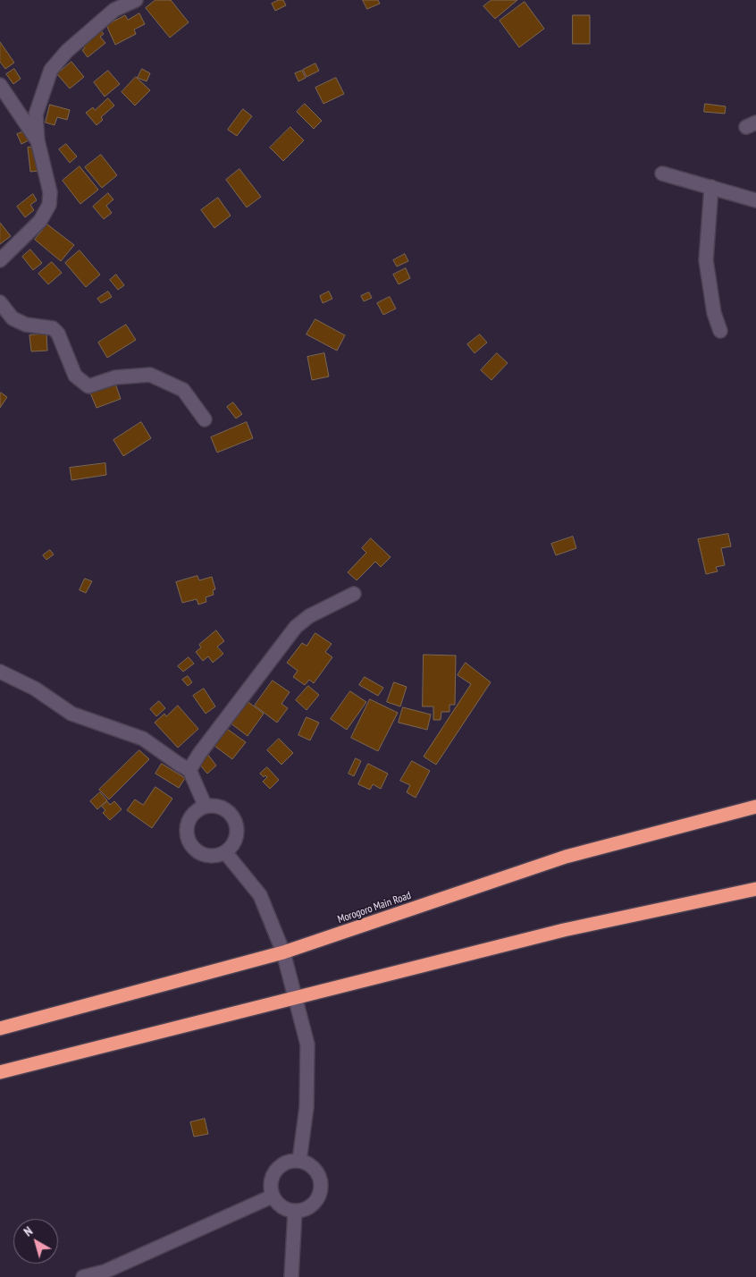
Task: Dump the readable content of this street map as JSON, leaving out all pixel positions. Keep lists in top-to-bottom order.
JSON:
{
  "streets": {
    "highway": ["Morogoro Main Road"]
  },
  "north": "top left"
}
